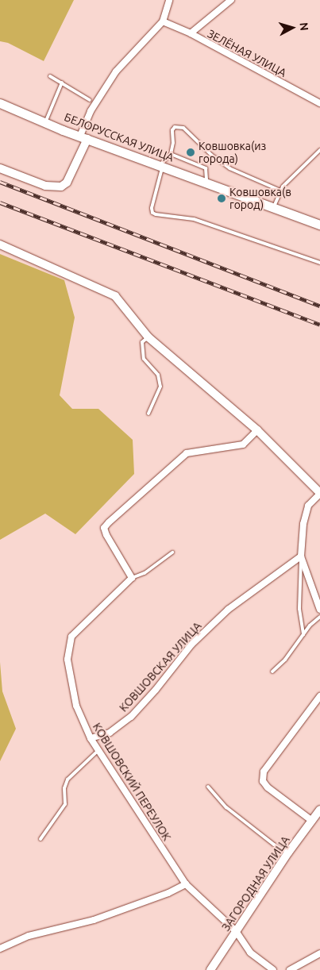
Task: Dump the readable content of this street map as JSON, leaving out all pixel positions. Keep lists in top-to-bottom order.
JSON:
{
  "streets": {
    "main road": ["БЕЛОРУССКАЯ УЛИЦА"],
    "street": [
      "ЗЕЛЁНАЯ УЛИЦА",
      "КОВШОВСКАЯ УЛИЦА",
      "КОВШОВСКИЙ ПЕРЕУЛОК",
      "ЗАГОРОДНАЯ УЛИЦА"
    ]
  },
  "crossings": [
    ["КОВШОВСКАЯ УЛИЦА", "КОВШОВСКИЙ ПЕРЕУЛОК"],
    ["КОВШОВСКИЙ ПЕРЕУЛОК", "ЗАГОРОДНАЯ УЛИЦА"]
  ],
  "places": ["Ковшовка(из города)", "Ковшовка(в город)"],
  "north": "right"
}
